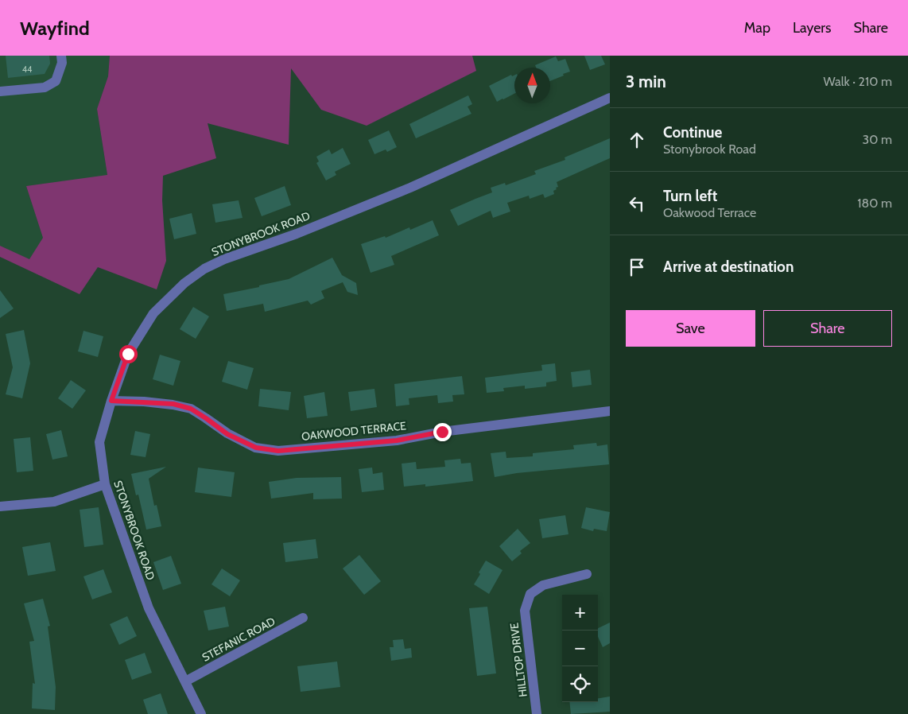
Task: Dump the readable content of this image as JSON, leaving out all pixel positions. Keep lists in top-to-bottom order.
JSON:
{
  "streets": {
    "street": [
      "STONYBROOK ROAD",
      "OAKWOOD TERRACE",
      "STEFANIC ROAD",
      "HILLTOP DRIVE"
    ]
  },
  "crossings": [
    ["STONYBROOK ROAD", "OAKWOOD TERRACE"],
    ["STONYBROOK ROAD", "STEFANIC ROAD"]
  ],
  "house_numbers": ["44"],
  "north": "top",
  "page": {
    "header": "Wayfind",
    "nav": ["Map", "Layers", "Share"],
    "heading": ["3 min", "Walk · 210 m"],
    "list": [
      ["Continue", "Stonybrook Road", "30 m"],
      ["Turn left", "Oakwood Terrace", "180 m"],
      "Arrive at destination"
    ],
    "buttons": ["Save", "Share"],
    "map_buttons": ["+", "−"]
  }
}
